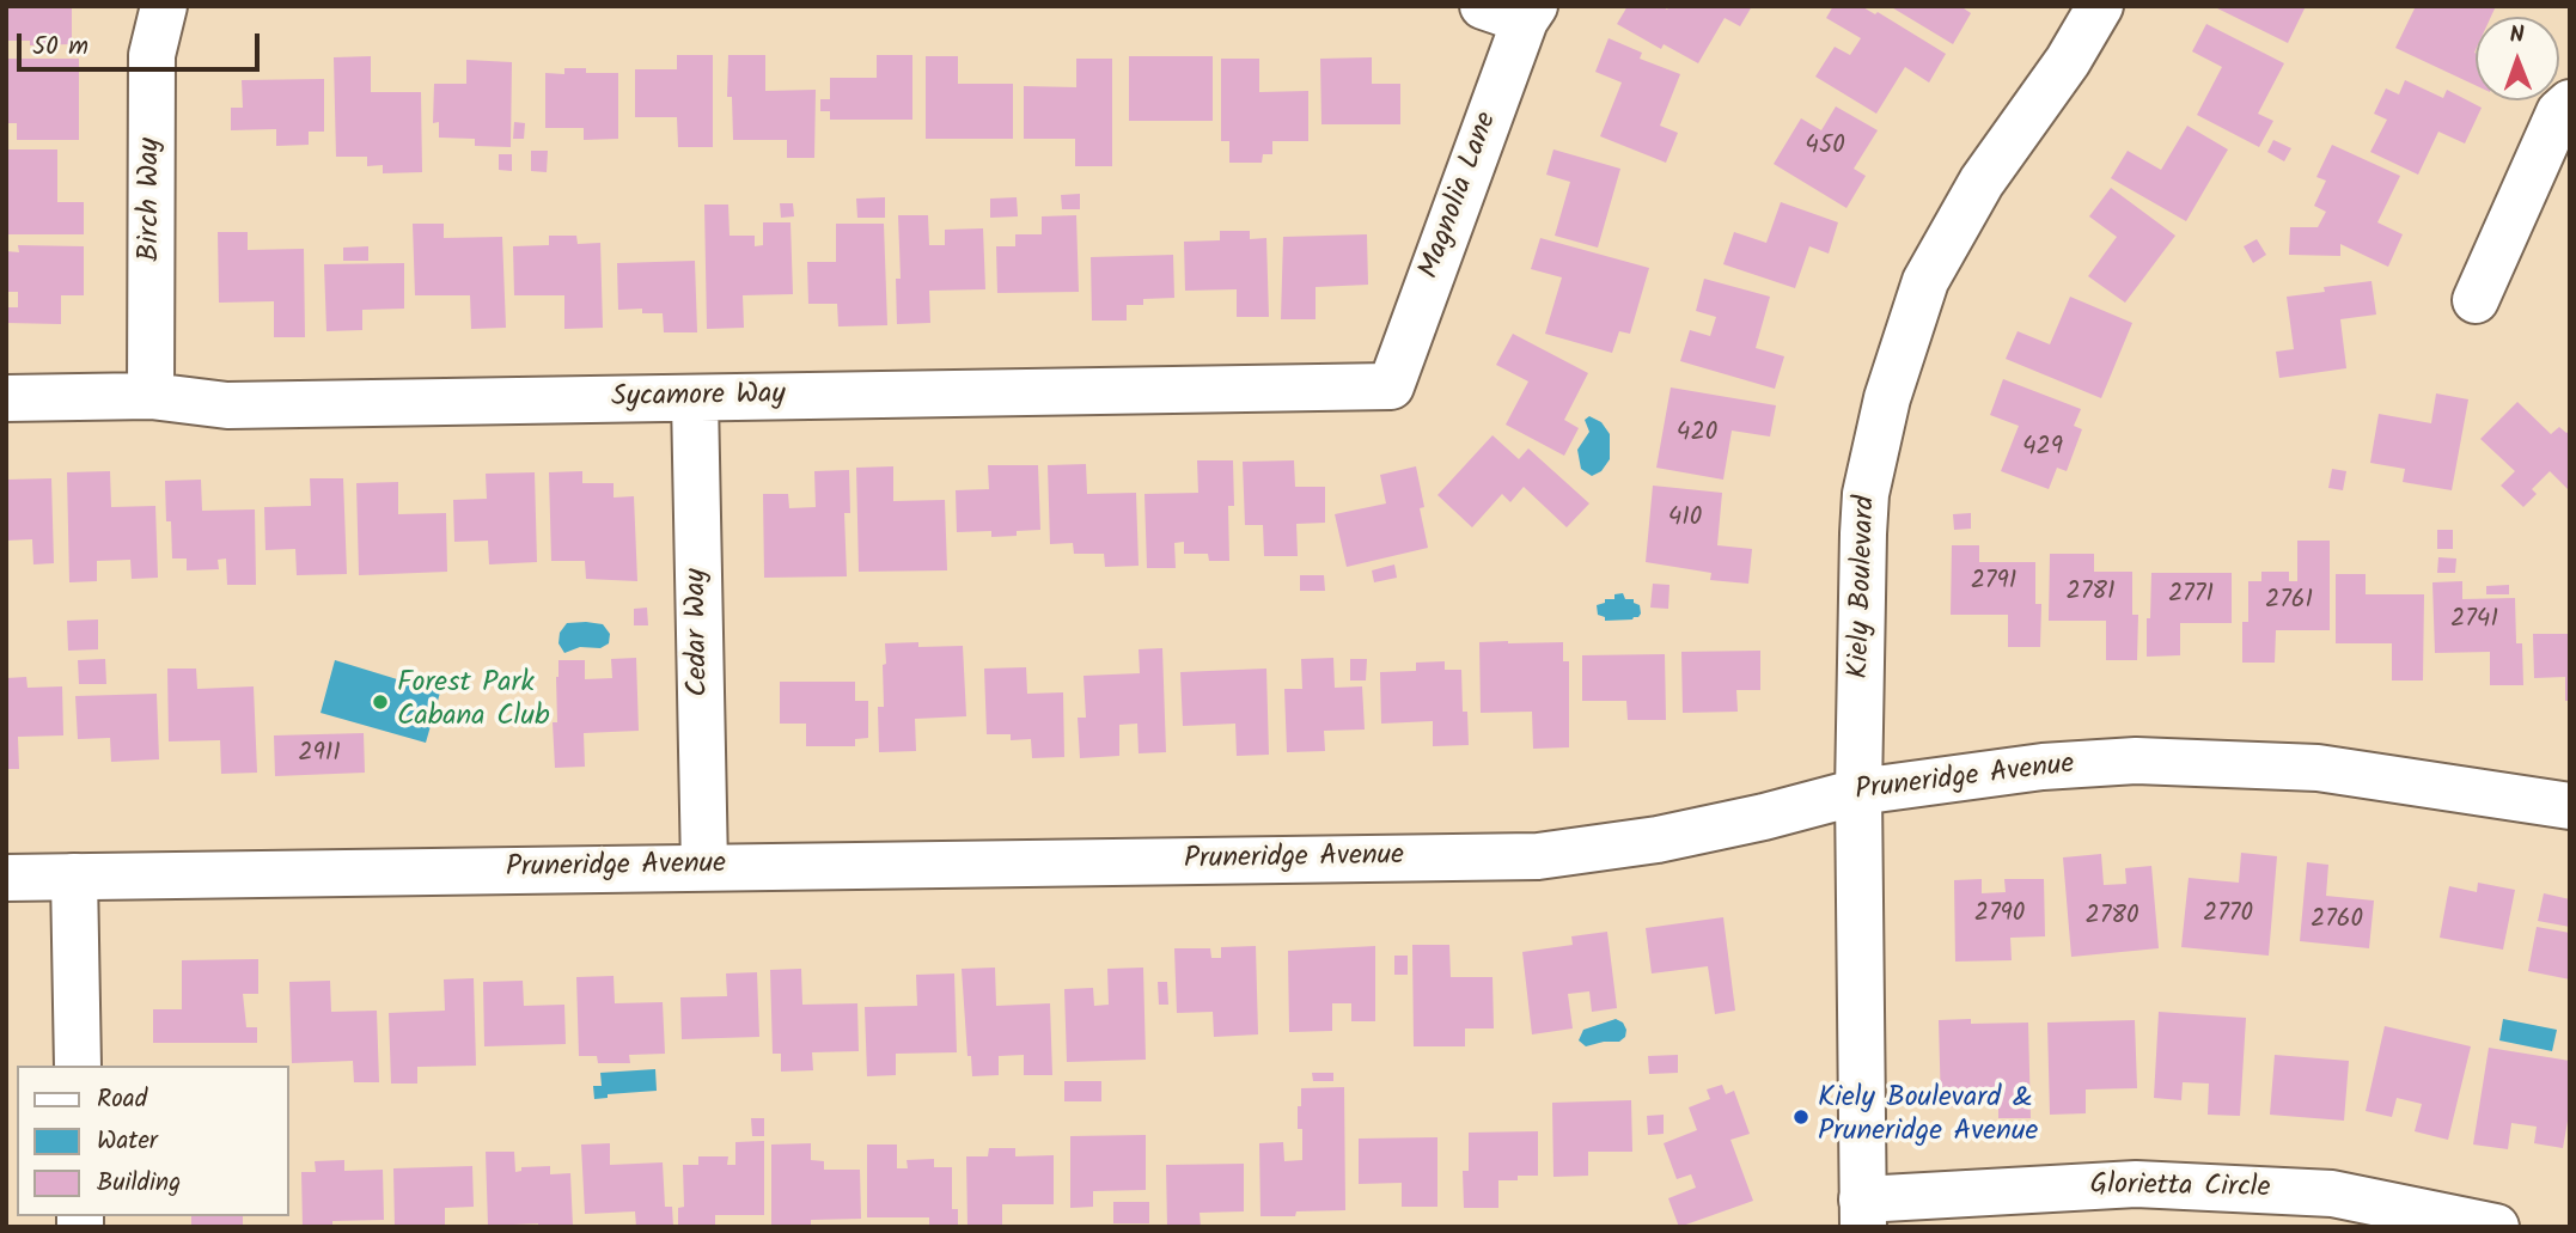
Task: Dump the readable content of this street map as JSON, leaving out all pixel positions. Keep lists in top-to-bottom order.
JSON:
{
  "streets": {
    "main road": [
      "Magnolia Lane",
      "Birch Way",
      "Sycamore Way",
      "Kiely Boulevard",
      "Cedar Way",
      "Pruneridge Avenue",
      "Glorietta Circle"
    ]
  },
  "crossings": [
    ["Magnolia Lane", "Sycamore Way"],
    ["Birch Way", "Sycamore Way"],
    ["Sycamore Way", "Cedar Way"],
    ["Kiely Boulevard", "Pruneridge Avenue"],
    ["Kiely Boulevard", "Glorietta Circle"],
    ["Cedar Way", "Pruneridge Avenue"]
  ],
  "places": ["Forest Park Cabana Club", "Kiely Boulevard & Pruneridge Avenue"],
  "house_numbers": [
    "450",
    "420",
    "429",
    "410",
    "2791",
    "2781",
    "2771",
    "2761",
    "2741",
    "2911",
    "2790",
    "2770",
    "2780",
    "2760"
  ],
  "legend": ["Road", "Water", "Building"],
  "scale_bar": "50 m",
  "north": "top"
}
